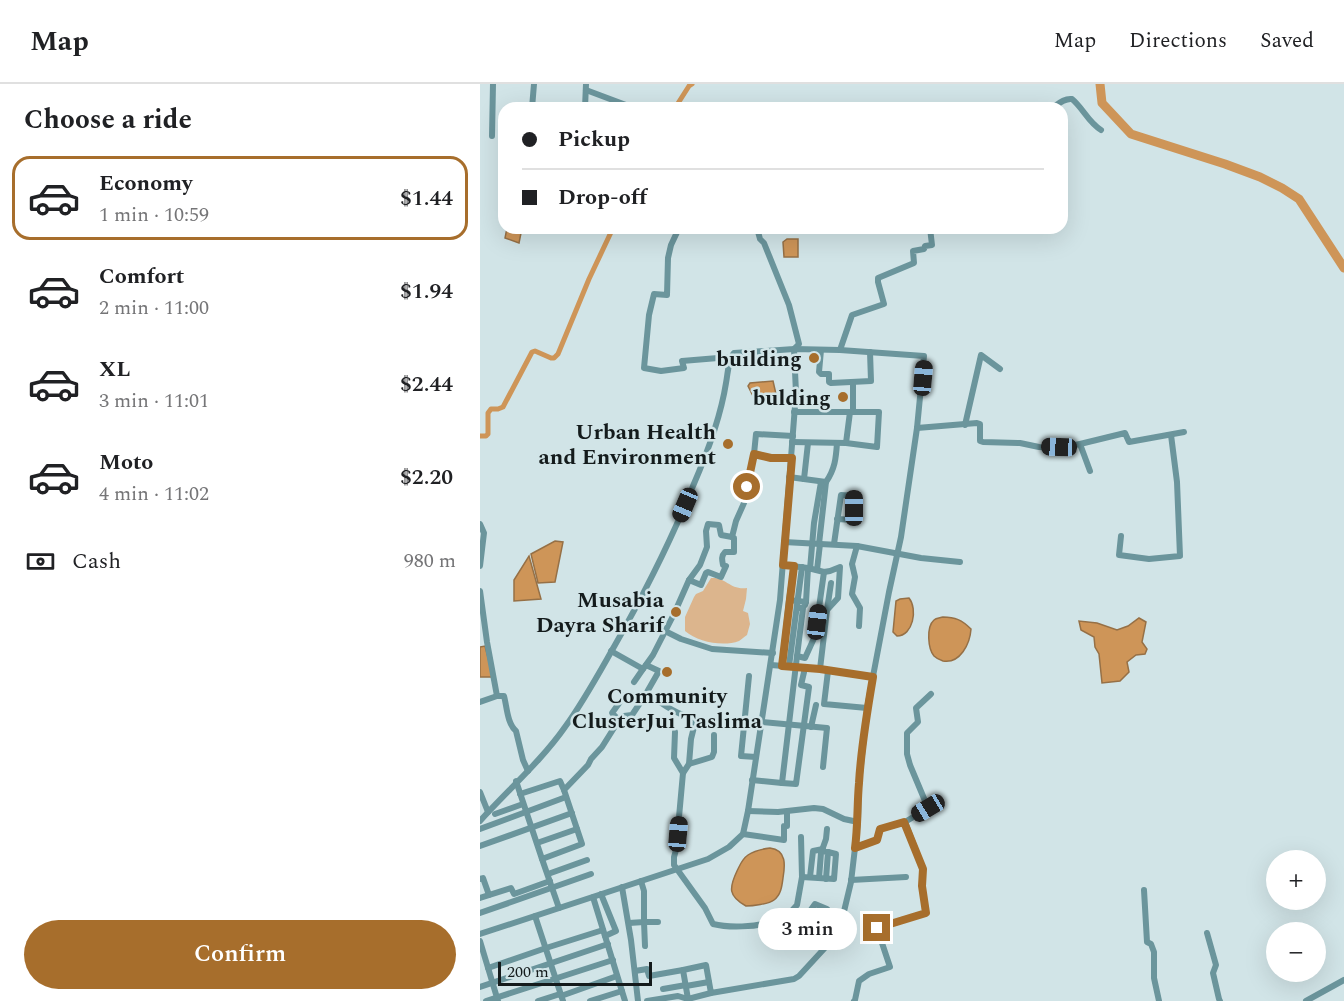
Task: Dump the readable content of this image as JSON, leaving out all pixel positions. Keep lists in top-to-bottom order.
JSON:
{
  "places": [
    "building",
    "bulding",
    "Urban Health and Environment",
    "Musabia Dayra Sharif",
    "Community ClusterJui Taslima"
  ],
  "scale_bar": "200 m",
  "page": {
    "header": "Map",
    "nav": ["Map", "Directions", "Saved"],
    "heading": "Choose a ride",
    "banner": ["Pickup", "Drop-off"],
    "list": [
      {
        "name": "Economy",
        "note": "1 min · 10:59",
        "value": "$1.44"
      },
      {
        "name": "Comfort",
        "note": "2 min · 11:00",
        "value": "$1.94"
      },
      {
        "name": "XL",
        "note": "3 min · 11:01",
        "value": "$2.44"
      },
      {
        "name": "Moto",
        "note": "4 min · 11:02",
        "value": "$2.20"
      }
    ],
    "pay": ["Cash", "980 m"],
    "map_buttons": ["+", "−"],
    "buttons": "Confirm",
    "bubble": "3 min",
    "scale": "200 m"
  }
}
